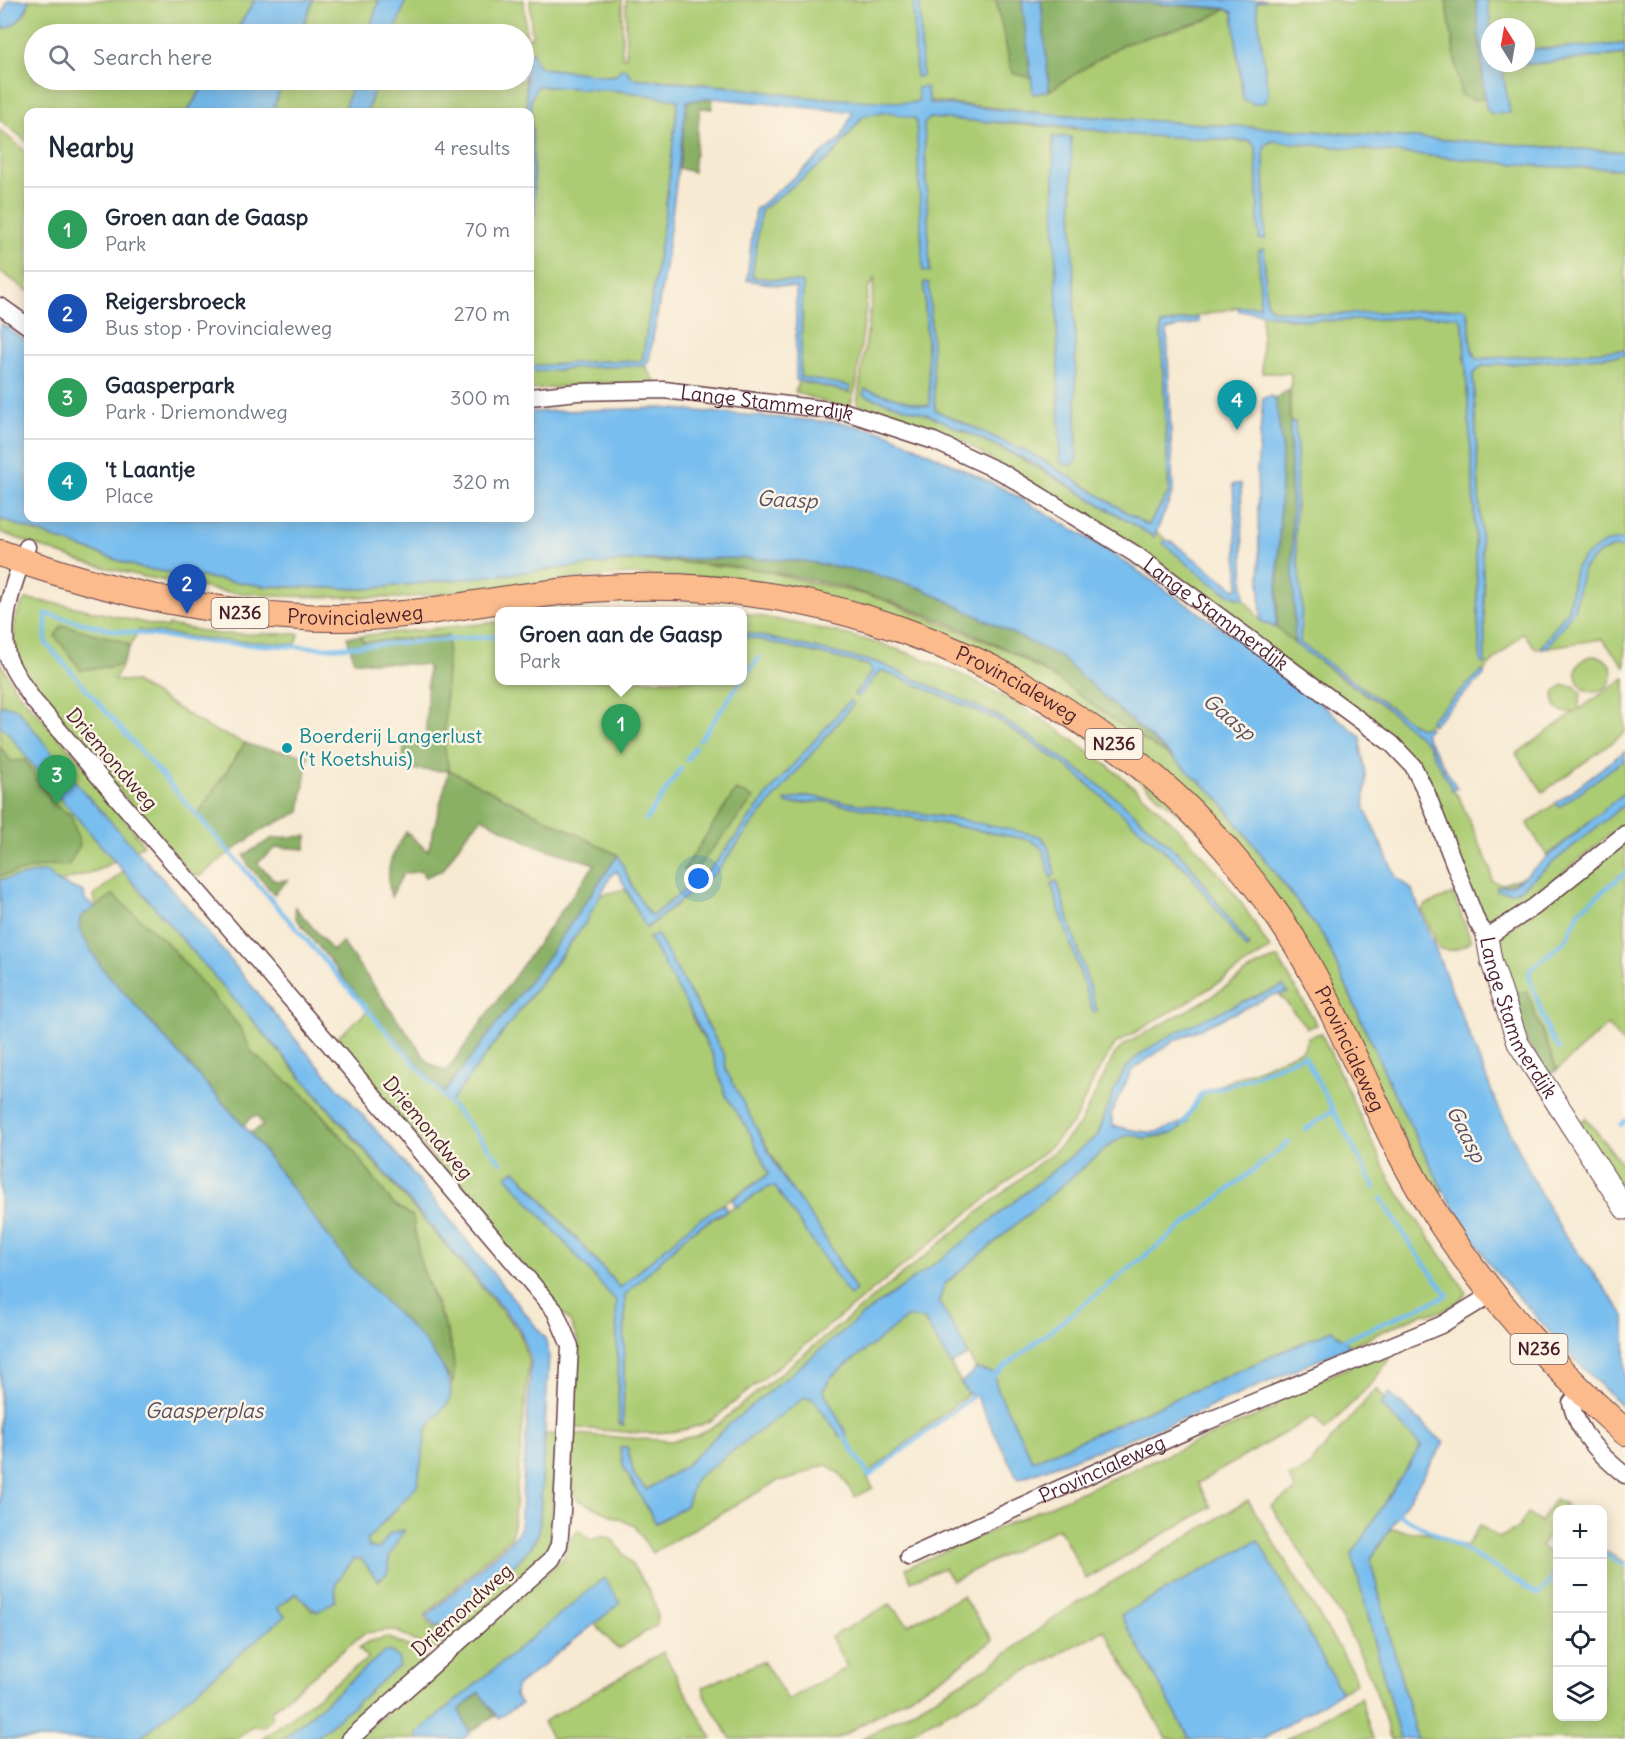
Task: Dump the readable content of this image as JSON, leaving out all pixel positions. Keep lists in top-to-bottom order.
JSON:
{
  "streets": {
    "main road": ["N236", "Provincialeweg"],
    "street": ["Lange Stammerdijk", "Driemondweg"]
  },
  "crossings": [
    ["Provincialeweg", "Driemondweg"]
  ],
  "water": ["Gaasp", "Gaasperplas"],
  "places": ["Boerderij Langerlust ('t Koetshuis)"],
  "north": "top",
  "page": {
    "search": "Search here",
    "heading": ["Nearby", "4 results"],
    "list": [
      {
        "mark": "1",
        "name": "Groen aan de Gaasp",
        "note": "Park",
        "value": "70 m"
      },
      {
        "mark": "2",
        "name": "Reigersbroeck",
        "note": "Bus stop · Provincialeweg",
        "value": "270 m"
      },
      {
        "mark": "3",
        "name": "Gaasperpark",
        "note": "Park · Driemondweg",
        "value": "300 m"
      },
      {
        "mark": "4",
        "name": "'t Laantje",
        "note": "Place",
        "value": "320 m"
      }
    ],
    "pins": [
      "4",
      "2",
      "1",
      "3"
    ],
    "popup": ["Groen aan de Gaasp", "Park"],
    "map_buttons": ["+", "−"]
  }
}
